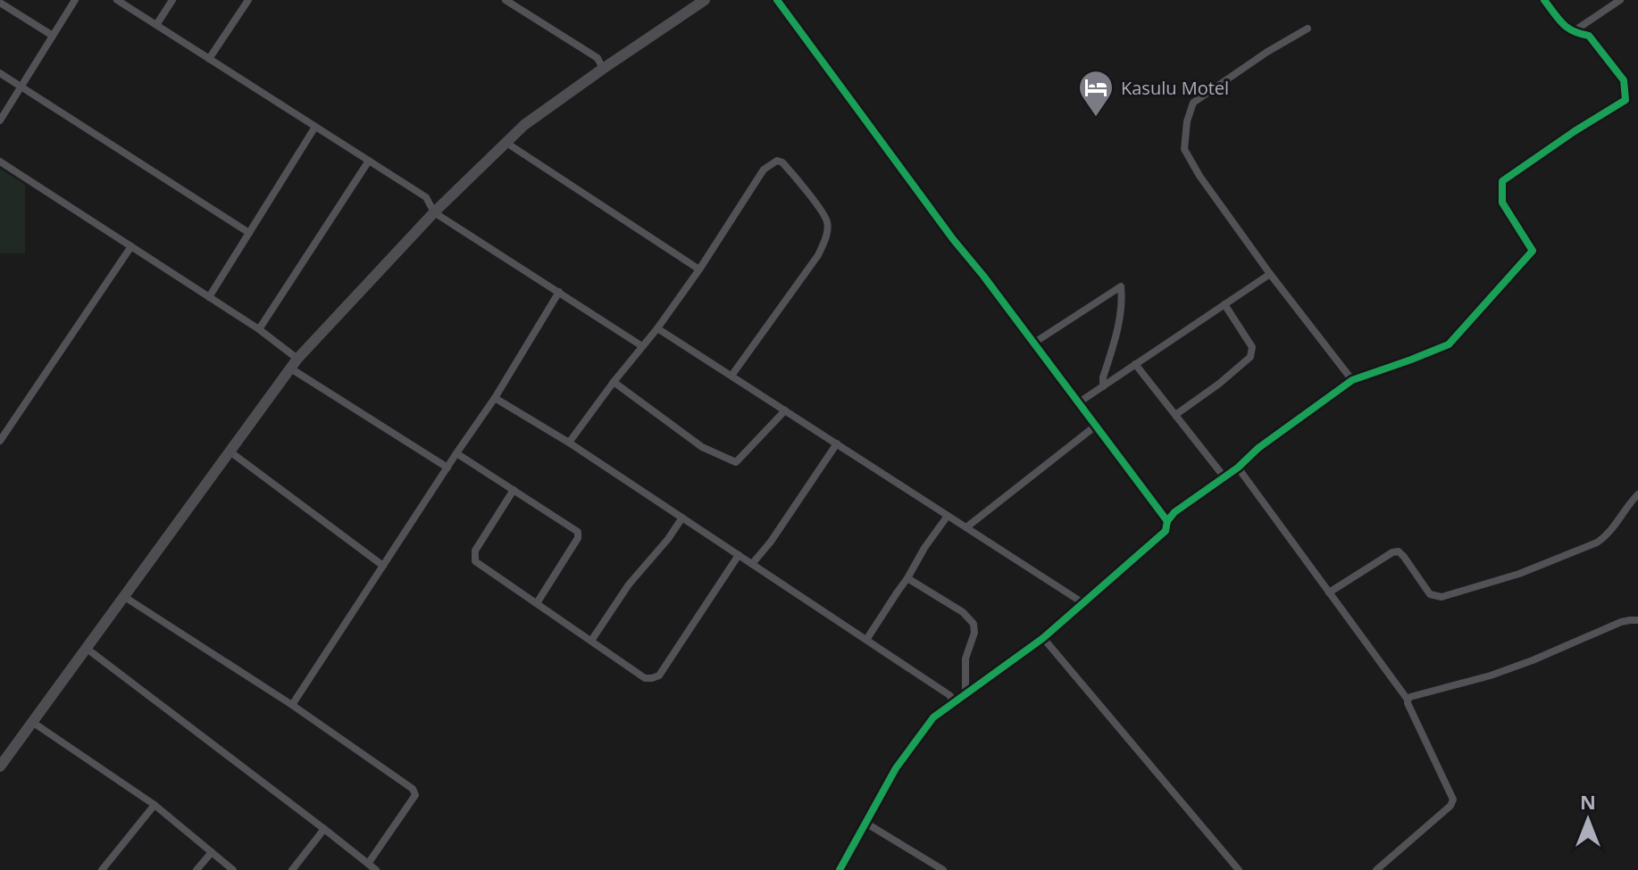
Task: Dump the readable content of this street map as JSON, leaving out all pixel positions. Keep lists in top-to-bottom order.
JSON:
{
  "places": {
    "hotel": ["Kasulu Motel"]
  },
  "north": "top"
}
